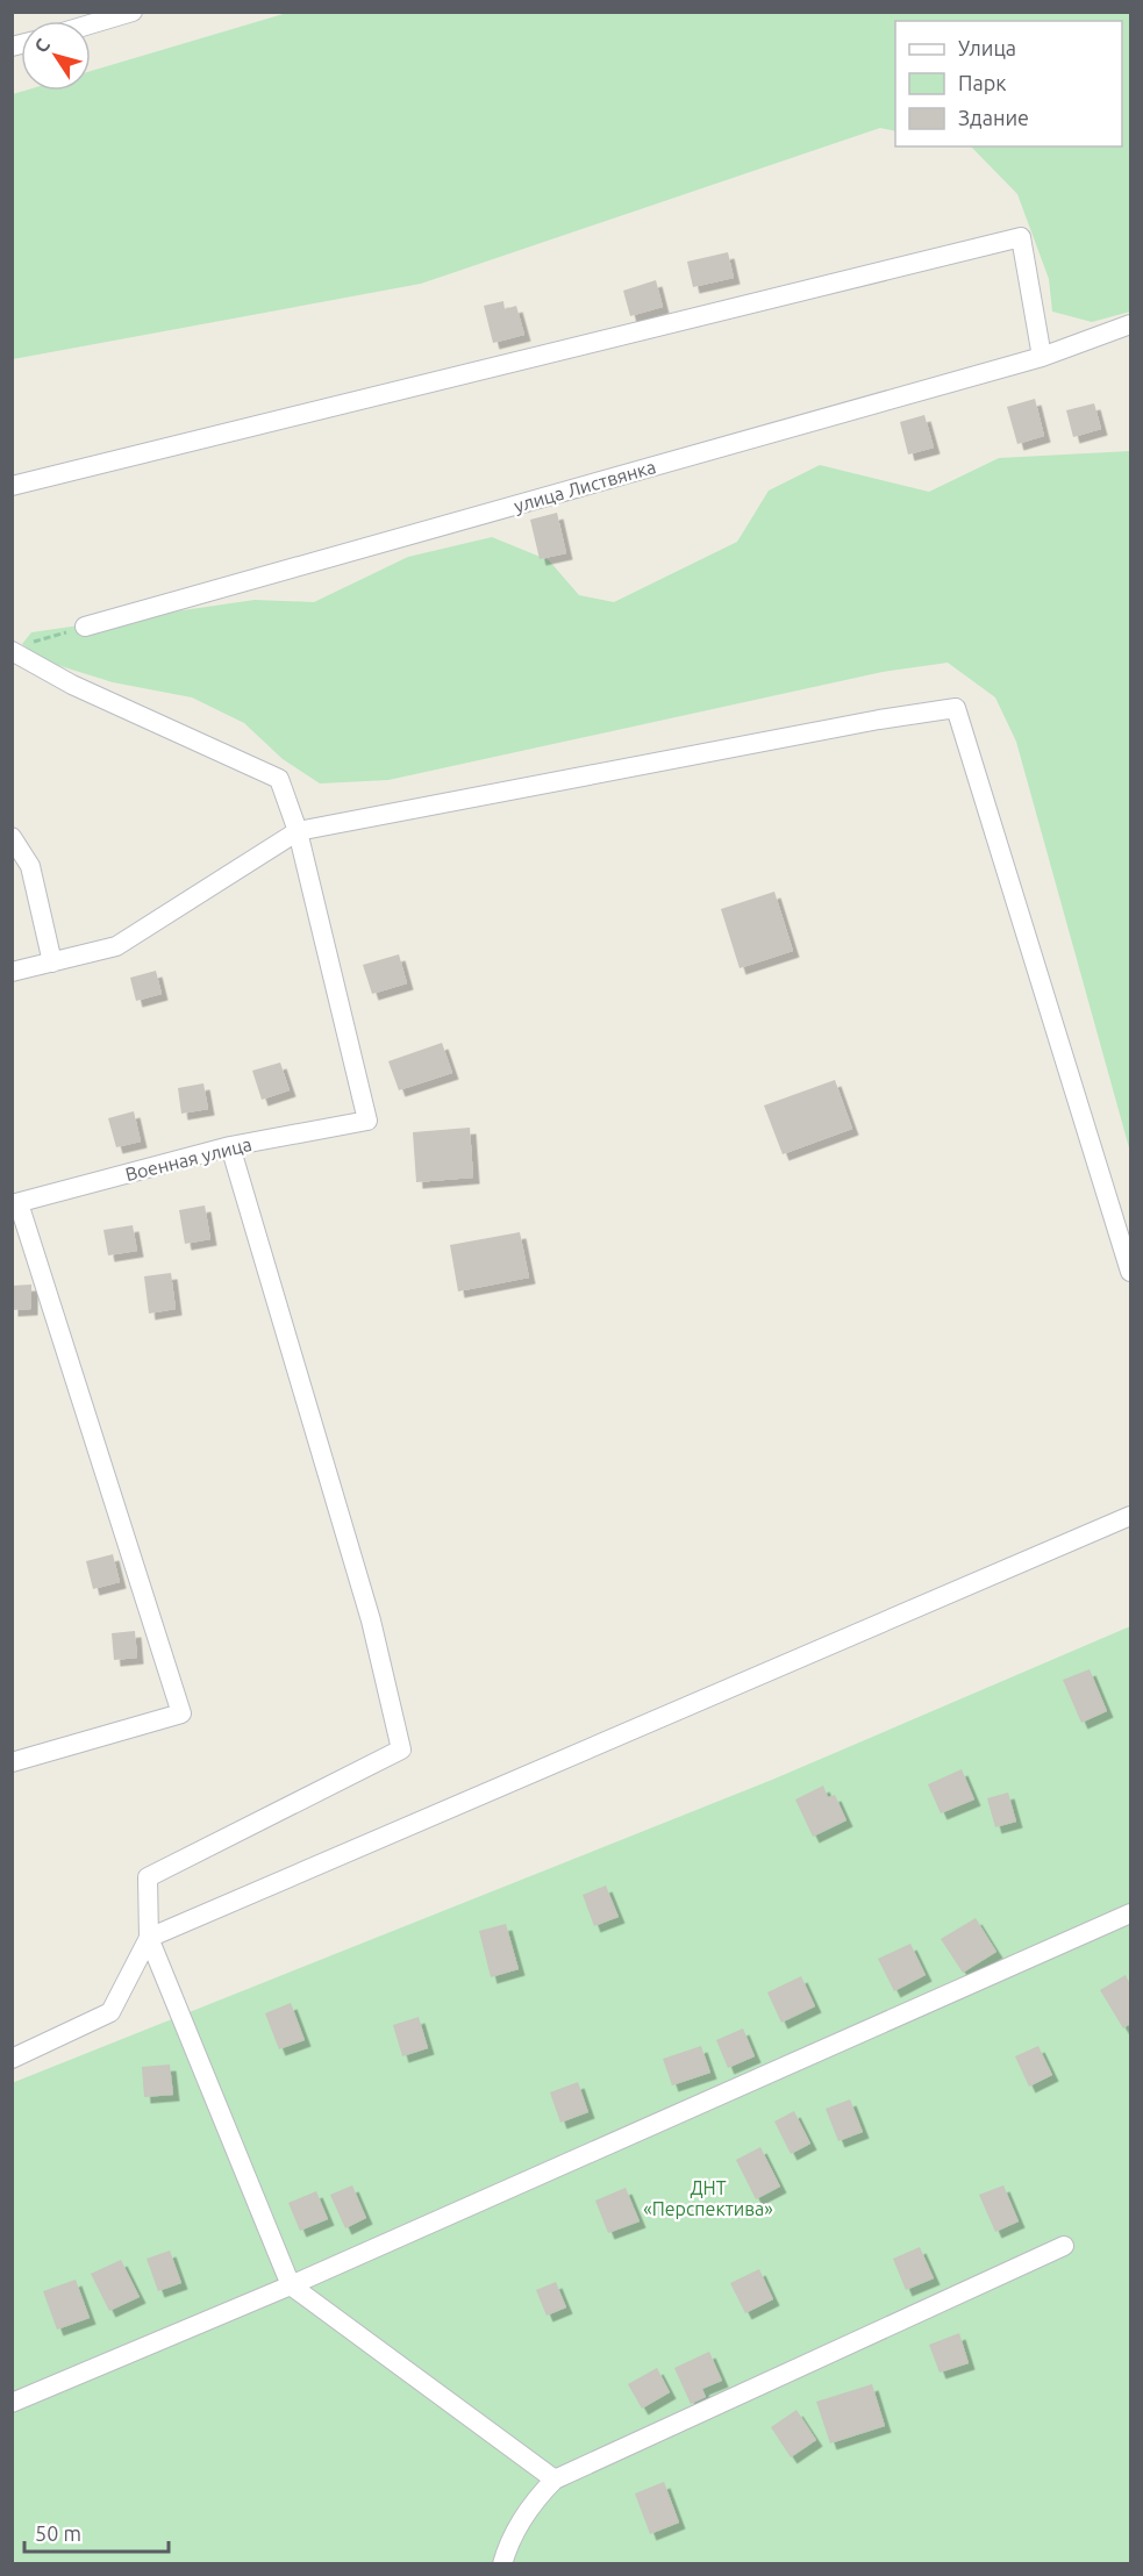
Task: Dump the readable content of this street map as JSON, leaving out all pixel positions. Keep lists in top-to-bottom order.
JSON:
{
  "streets": {
    "street": ["улица Листвянка", "Военная улица"]
  },
  "parks": ["ДНТ «Перспектива»"],
  "legend": ["Улица", "Парк", "Здание"],
  "scale_bar": "50 m",
  "north": "top left"
}
